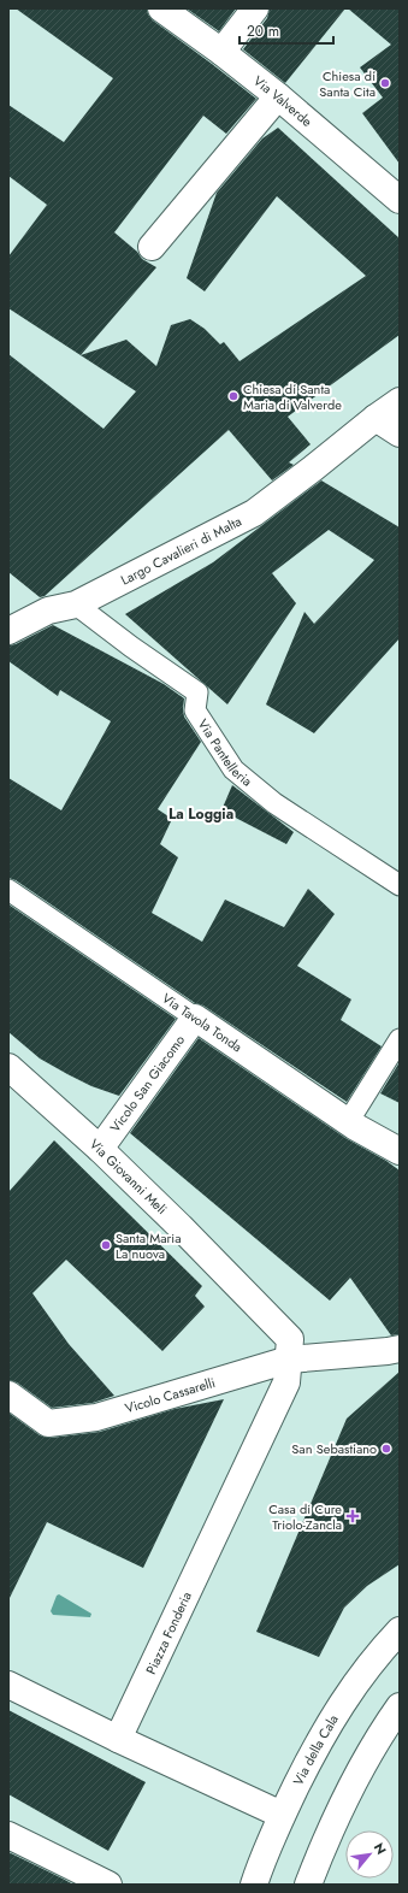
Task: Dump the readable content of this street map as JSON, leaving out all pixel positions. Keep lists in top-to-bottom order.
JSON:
{
  "streets": {
    "street": [
      "Via Valverde",
      "Largo Cavalieri di Malta",
      "Via Pantelleria",
      "Via Tavola Tonda",
      "Vicolo San Giacomo",
      "Via Giovanni Meli",
      "Vicolo Cassarelli",
      "Piazza Fonderia",
      "Via della Cala"
    ]
  },
  "crossings": [
    ["Largo Cavalieri di Malta", "Via Pantelleria"],
    ["Via Tavola Tonda", "Vicolo San Giacomo"],
    ["Vicolo San Giacomo", "Via Giovanni Meli"],
    ["Via Giovanni Meli", "Vicolo Cassarelli"],
    ["Via Giovanni Meli", "Piazza Fonderia"],
    ["Vicolo Cassarelli", "Piazza Fonderia"]
  ],
  "districts": ["La Loggia"],
  "places": {
    "other": [
      "Chiesa di Santa Cita",
      "Chiesa di Santa Maria di Valverde",
      "Santa Maria La nuova",
      "San Sebastiano"
    ],
    "health": ["Casa di Cure Triolo-Zancla"]
  },
  "scale_bar": "20 m",
  "north": "top right"
}
